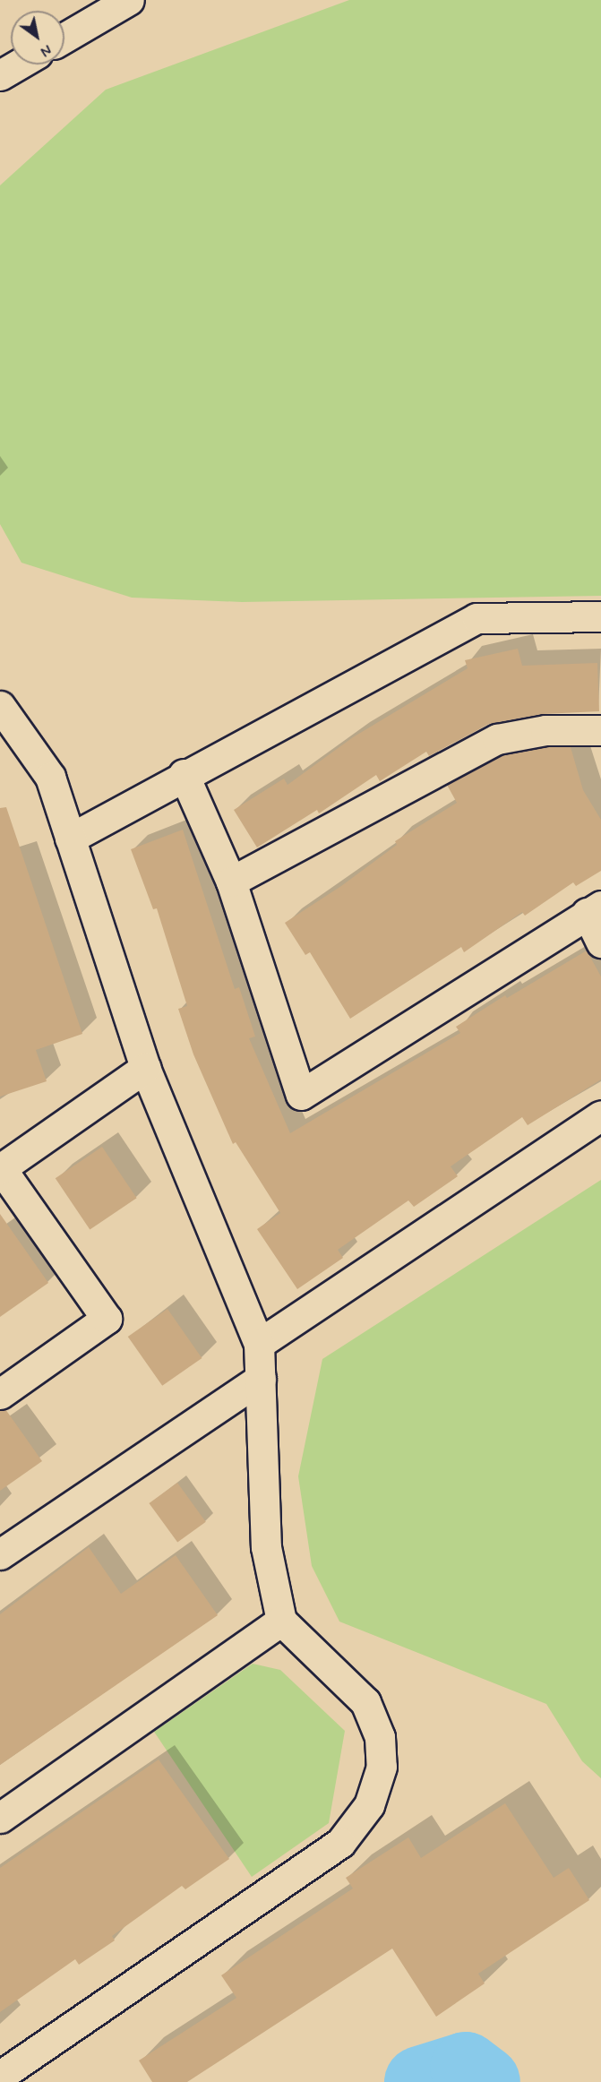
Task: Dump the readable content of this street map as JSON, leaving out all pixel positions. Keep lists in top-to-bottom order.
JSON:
{
  "north": "bottom right"
}
